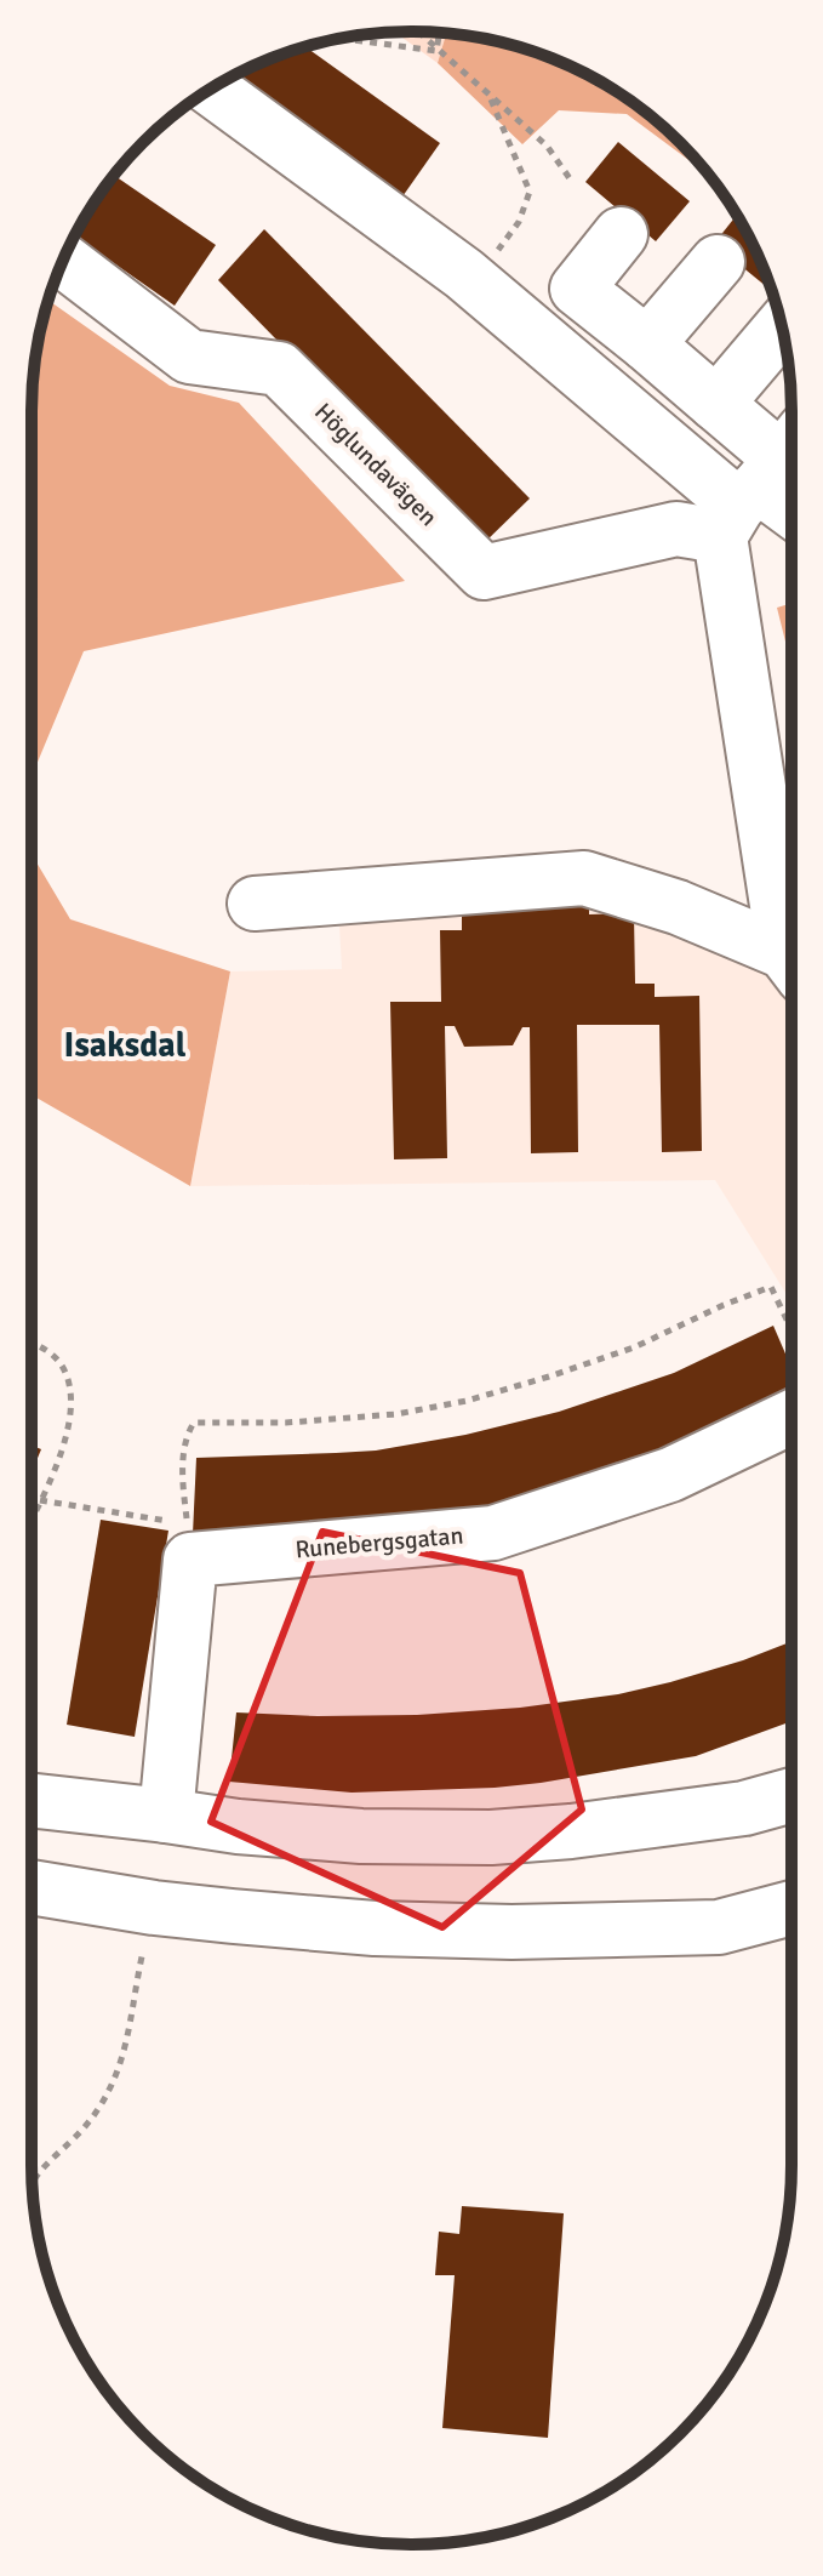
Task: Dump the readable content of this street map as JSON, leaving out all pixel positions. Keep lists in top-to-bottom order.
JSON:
{
  "streets": {
    "street": ["Höglundavägen", "Runebergsgatan"]
  },
  "districts": ["Isaksdal"]
}
